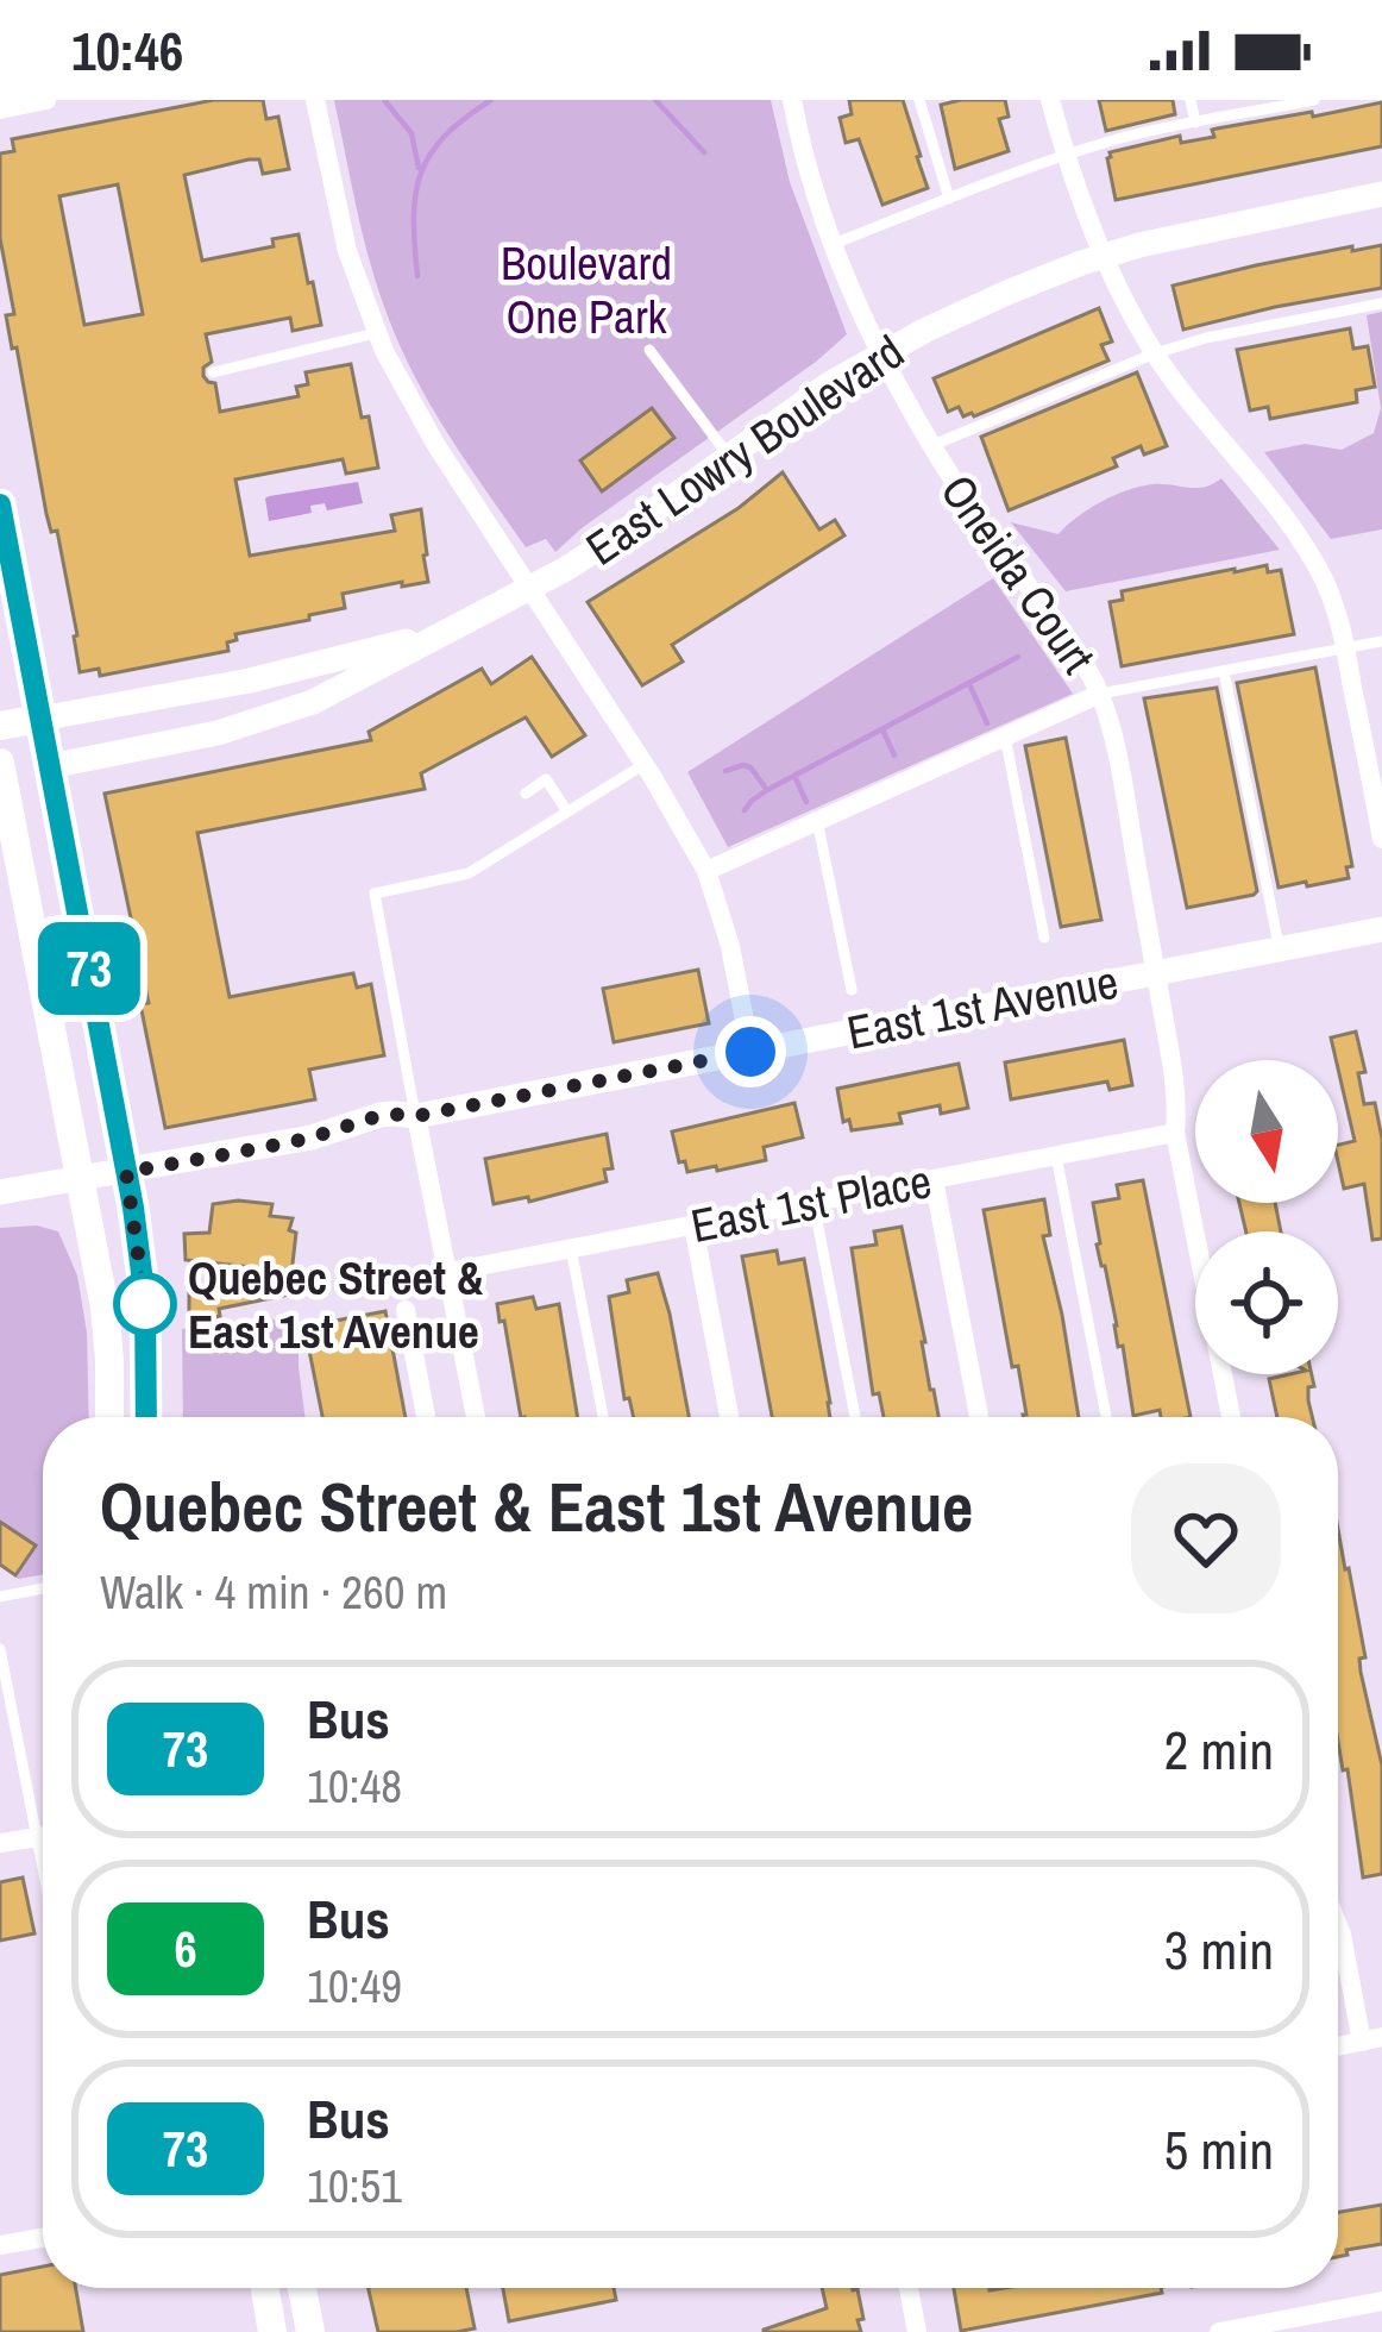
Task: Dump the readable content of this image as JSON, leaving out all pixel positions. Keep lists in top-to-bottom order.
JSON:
{
  "streets": {
    "main road": ["East Lowry Boulevard"],
    "street": ["Oneida Court", "East 1st Avenue", "East 1st Place"]
  },
  "crossings": [
    ["East Lowry Boulevard", "Oneida Court"],
    ["Oneida Court", "East 1st Avenue"],
    ["Oneida Court", "East 1st Place"]
  ],
  "parks": ["Boulevard One Park"],
  "places": ["Quebec Street & East 1st Avenue"],
  "lines": ["bus line 73"],
  "north": "bottom",
  "page": {
    "status": "10:46",
    "on_map": "73",
    "heading": ["Quebec Street & East 1st Avenue", "Walk · 4 min · 260 m"],
    "list": [
      {
        "mark": "73",
        "name": "Bus",
        "note": "10:48",
        "value": "2 min"
      },
      {
        "mark": "6",
        "name": "Bus",
        "note": "10:49",
        "value": "3 min"
      },
      {
        "mark": "73",
        "name": "Bus",
        "note": "10:51",
        "value": "5 min"
      }
    ]
  }
}
